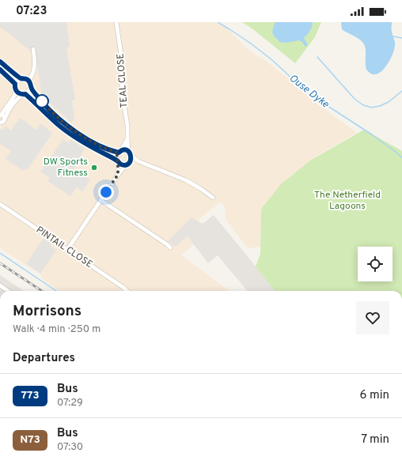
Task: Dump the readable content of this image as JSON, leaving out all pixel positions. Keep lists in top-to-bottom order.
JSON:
{
  "streets": {
    "street": ["TEAL CLOSE", "PINTAIL CLOSE"]
  },
  "water": ["Ouse Dyke"],
  "parks": ["The Netherfield Lagoons"],
  "places": ["DW Sports Fitness"],
  "lines": ["bus line 773"],
  "page": {
    "status": "07:23",
    "heading": [
      ["Morrisons", "Walk · 4 min · 250 m"],
      "Departures"
    ],
    "list": [
      {
        "mark": "773",
        "name": "Bus",
        "note": "07:29",
        "value": "6 min"
      },
      {
        "mark": "N73",
        "name": "Bus",
        "note": "07:30",
        "value": "7 min"
      }
    ]
  }
}
